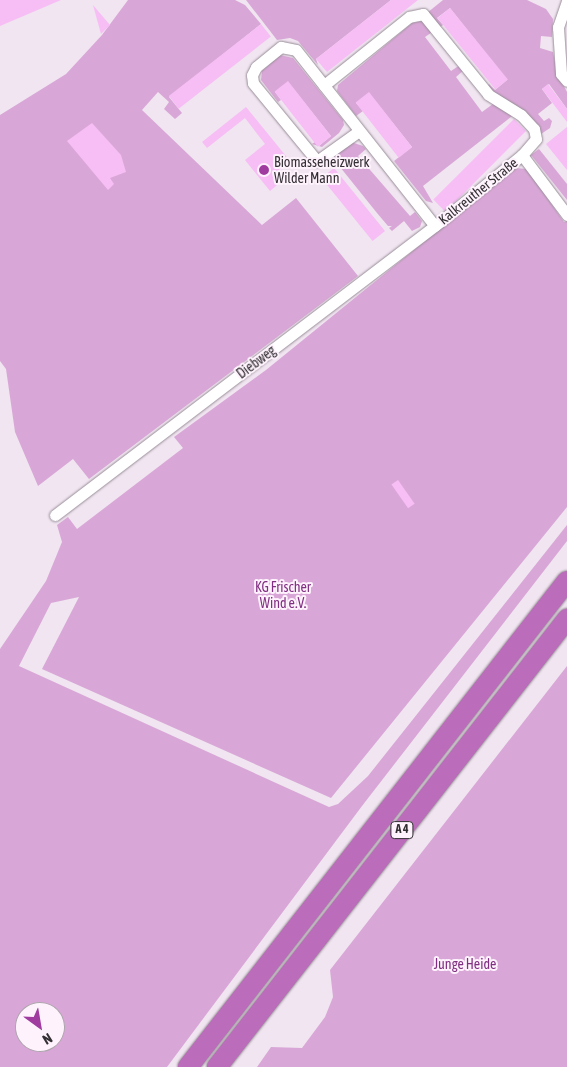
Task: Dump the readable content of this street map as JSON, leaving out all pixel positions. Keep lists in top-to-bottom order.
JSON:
{
  "streets": {
    "highway": ["A 4"],
    "street": ["Kalkreuther Straße", "Diebweg"]
  },
  "crossings": [
    ["Kalkreuther Straße", "Diebweg"]
  ],
  "parks": ["KG Frischer Wind e.V.", "Junge Heide"],
  "places": ["Biomasseheizwerk Wilder Mann"],
  "north": "bottom right"
}
